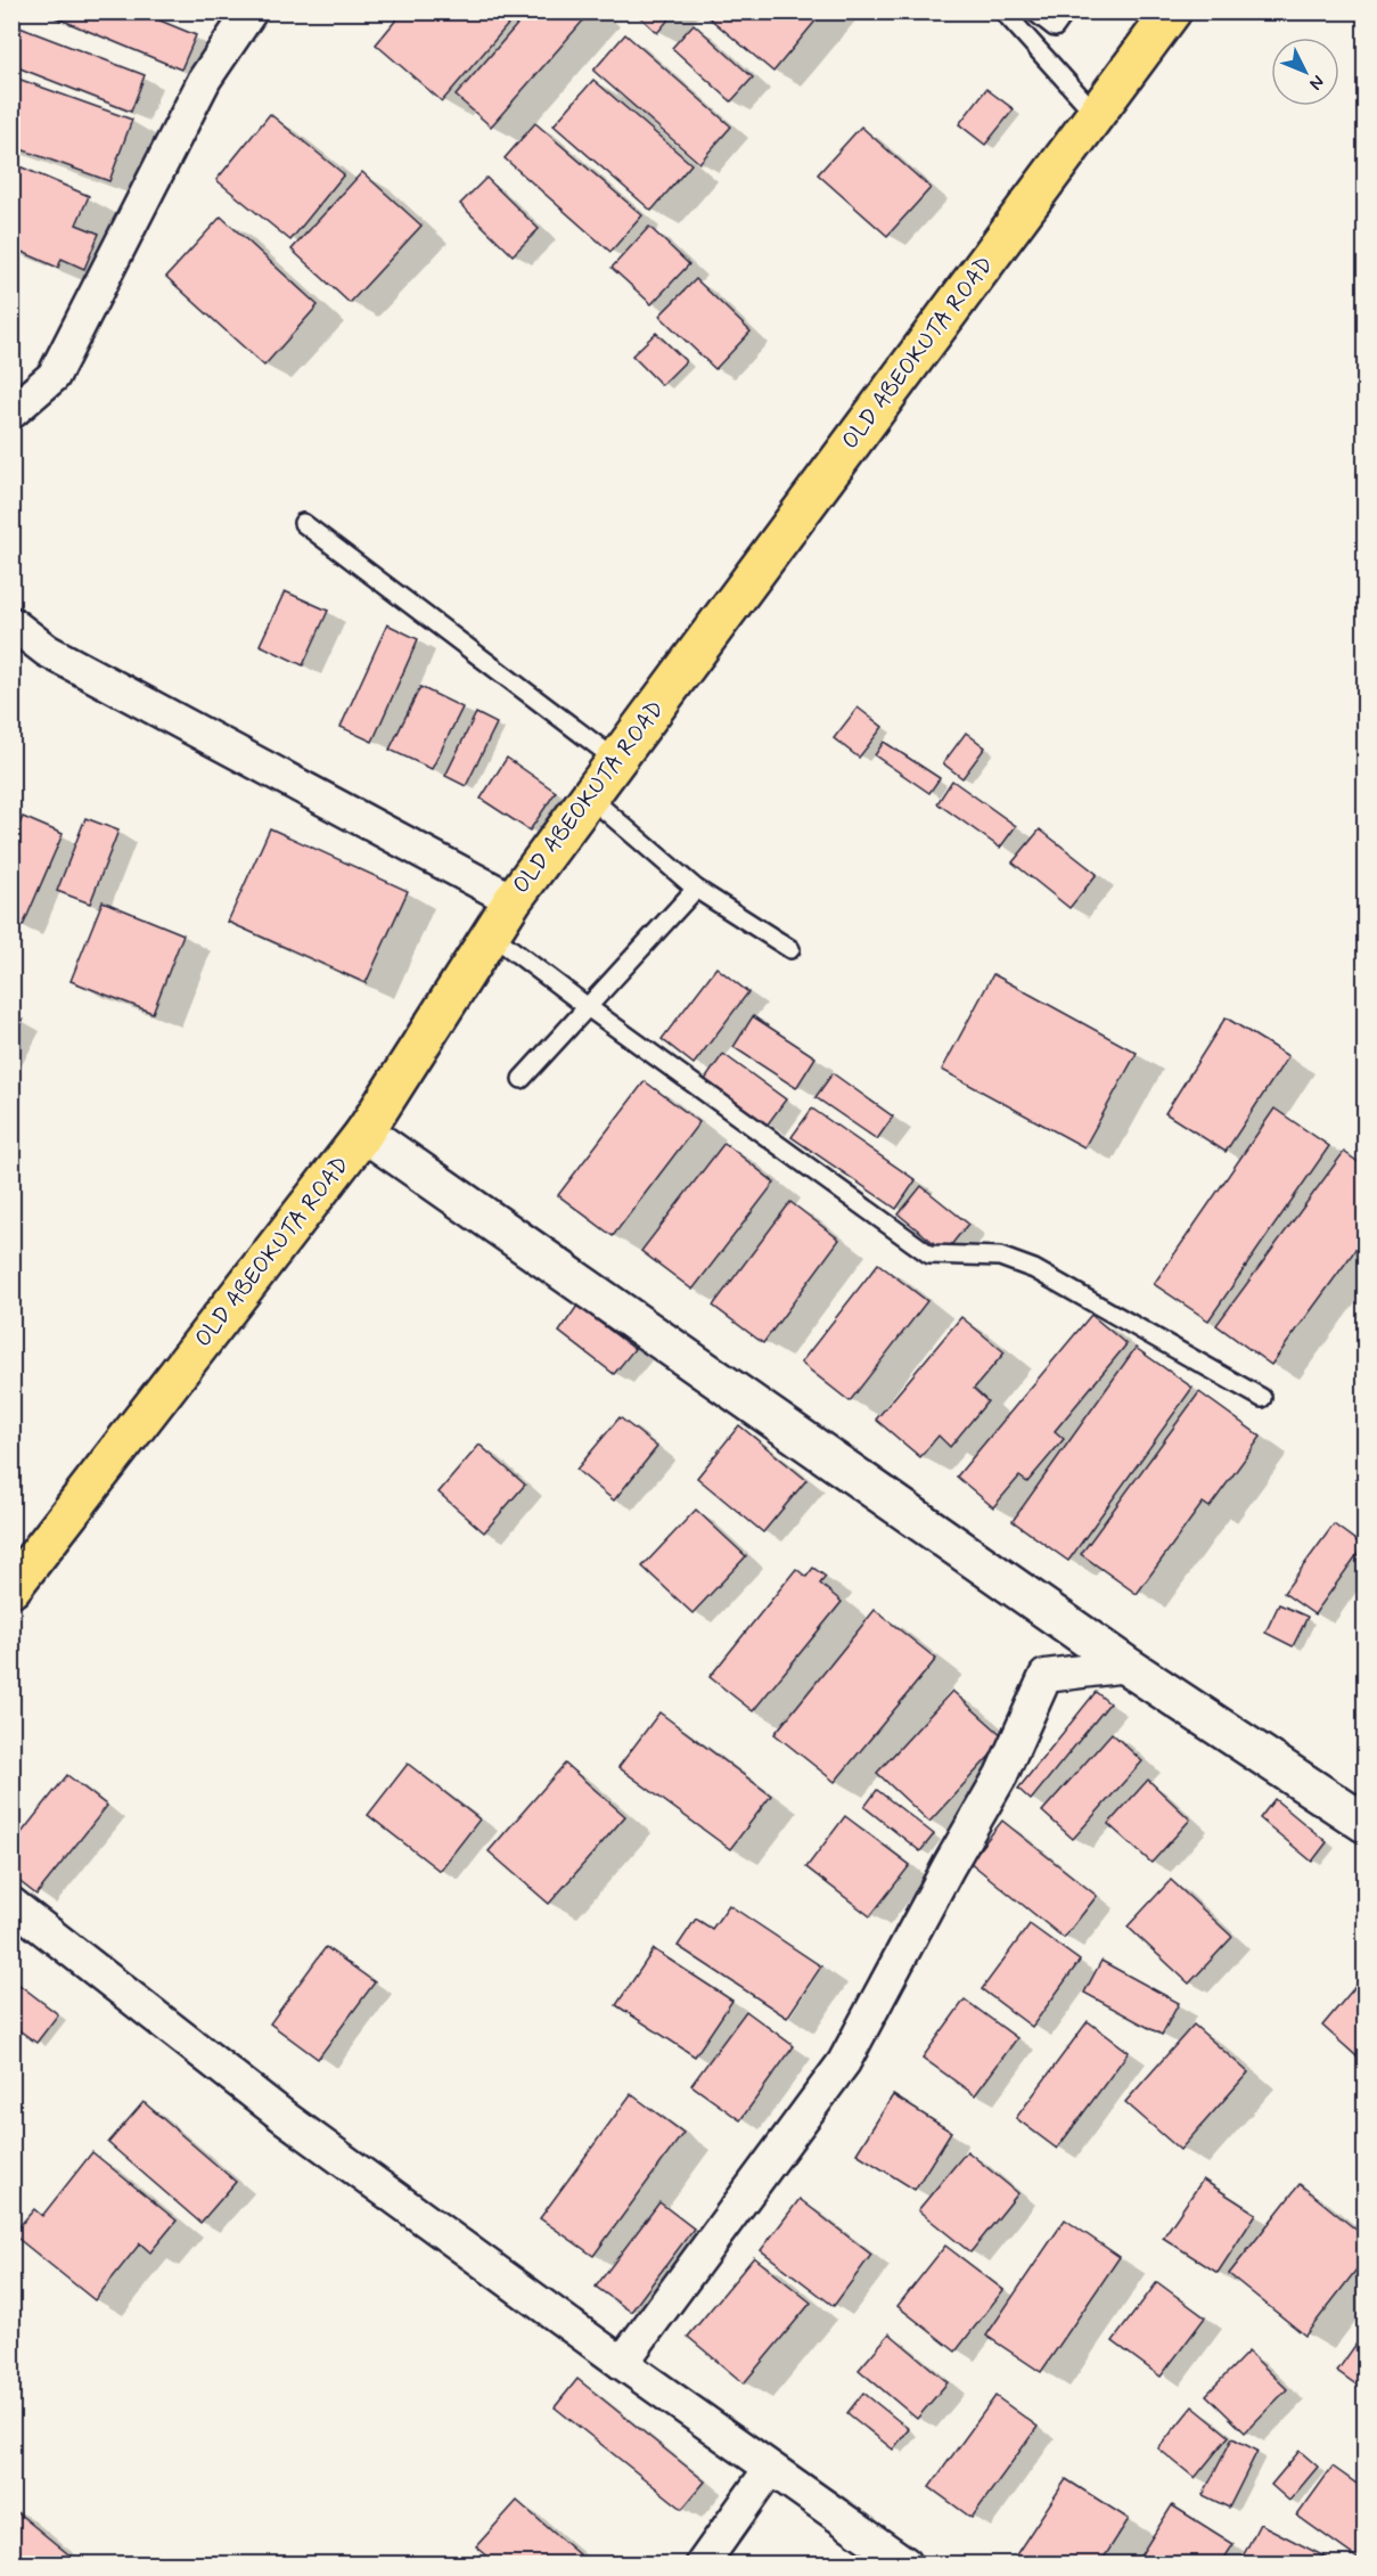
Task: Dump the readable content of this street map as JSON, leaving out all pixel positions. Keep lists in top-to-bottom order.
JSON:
{
  "streets": {
    "highway": ["OLD ABEOKUTA ROAD"]
  },
  "north": "bottom right"
}
